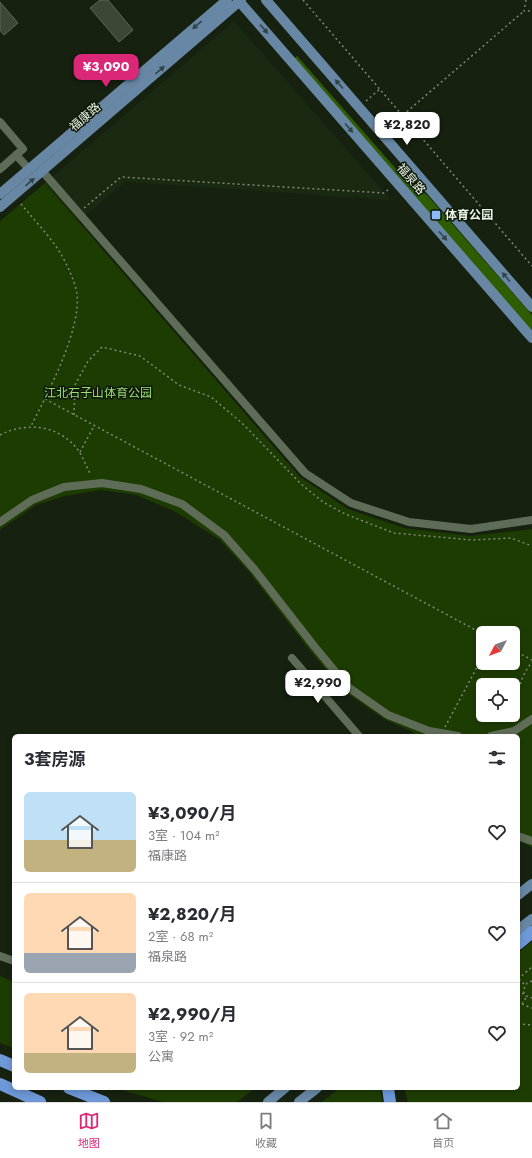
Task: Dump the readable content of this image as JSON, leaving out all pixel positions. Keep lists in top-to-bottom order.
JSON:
{
  "streets": {
    "main road": ["福康路", "福泉路"]
  },
  "crossings": [
    ["福康路", "福泉路"]
  ],
  "parks": ["江北石子山体育公园"],
  "places": {
    "transit": ["体育公园"]
  },
  "north": "bottom left",
  "page": {
    "price": ["¥3,090", "¥2,820", "¥2,990"],
    "heading": "3套房源",
    "list": [
      {
        "name": "¥3,090/月",
        "note": "3室 · 104 m² · 福康路"
      },
      {
        "name": "¥2,820/月",
        "note": "2室 · 68 m² · 福泉路"
      },
      {
        "name": "¥2,990/月",
        "note": "3室 · 92 m² · 公寓"
      }
    ],
    "tabs": ["地图", "收藏", "首页"]
  }
}
